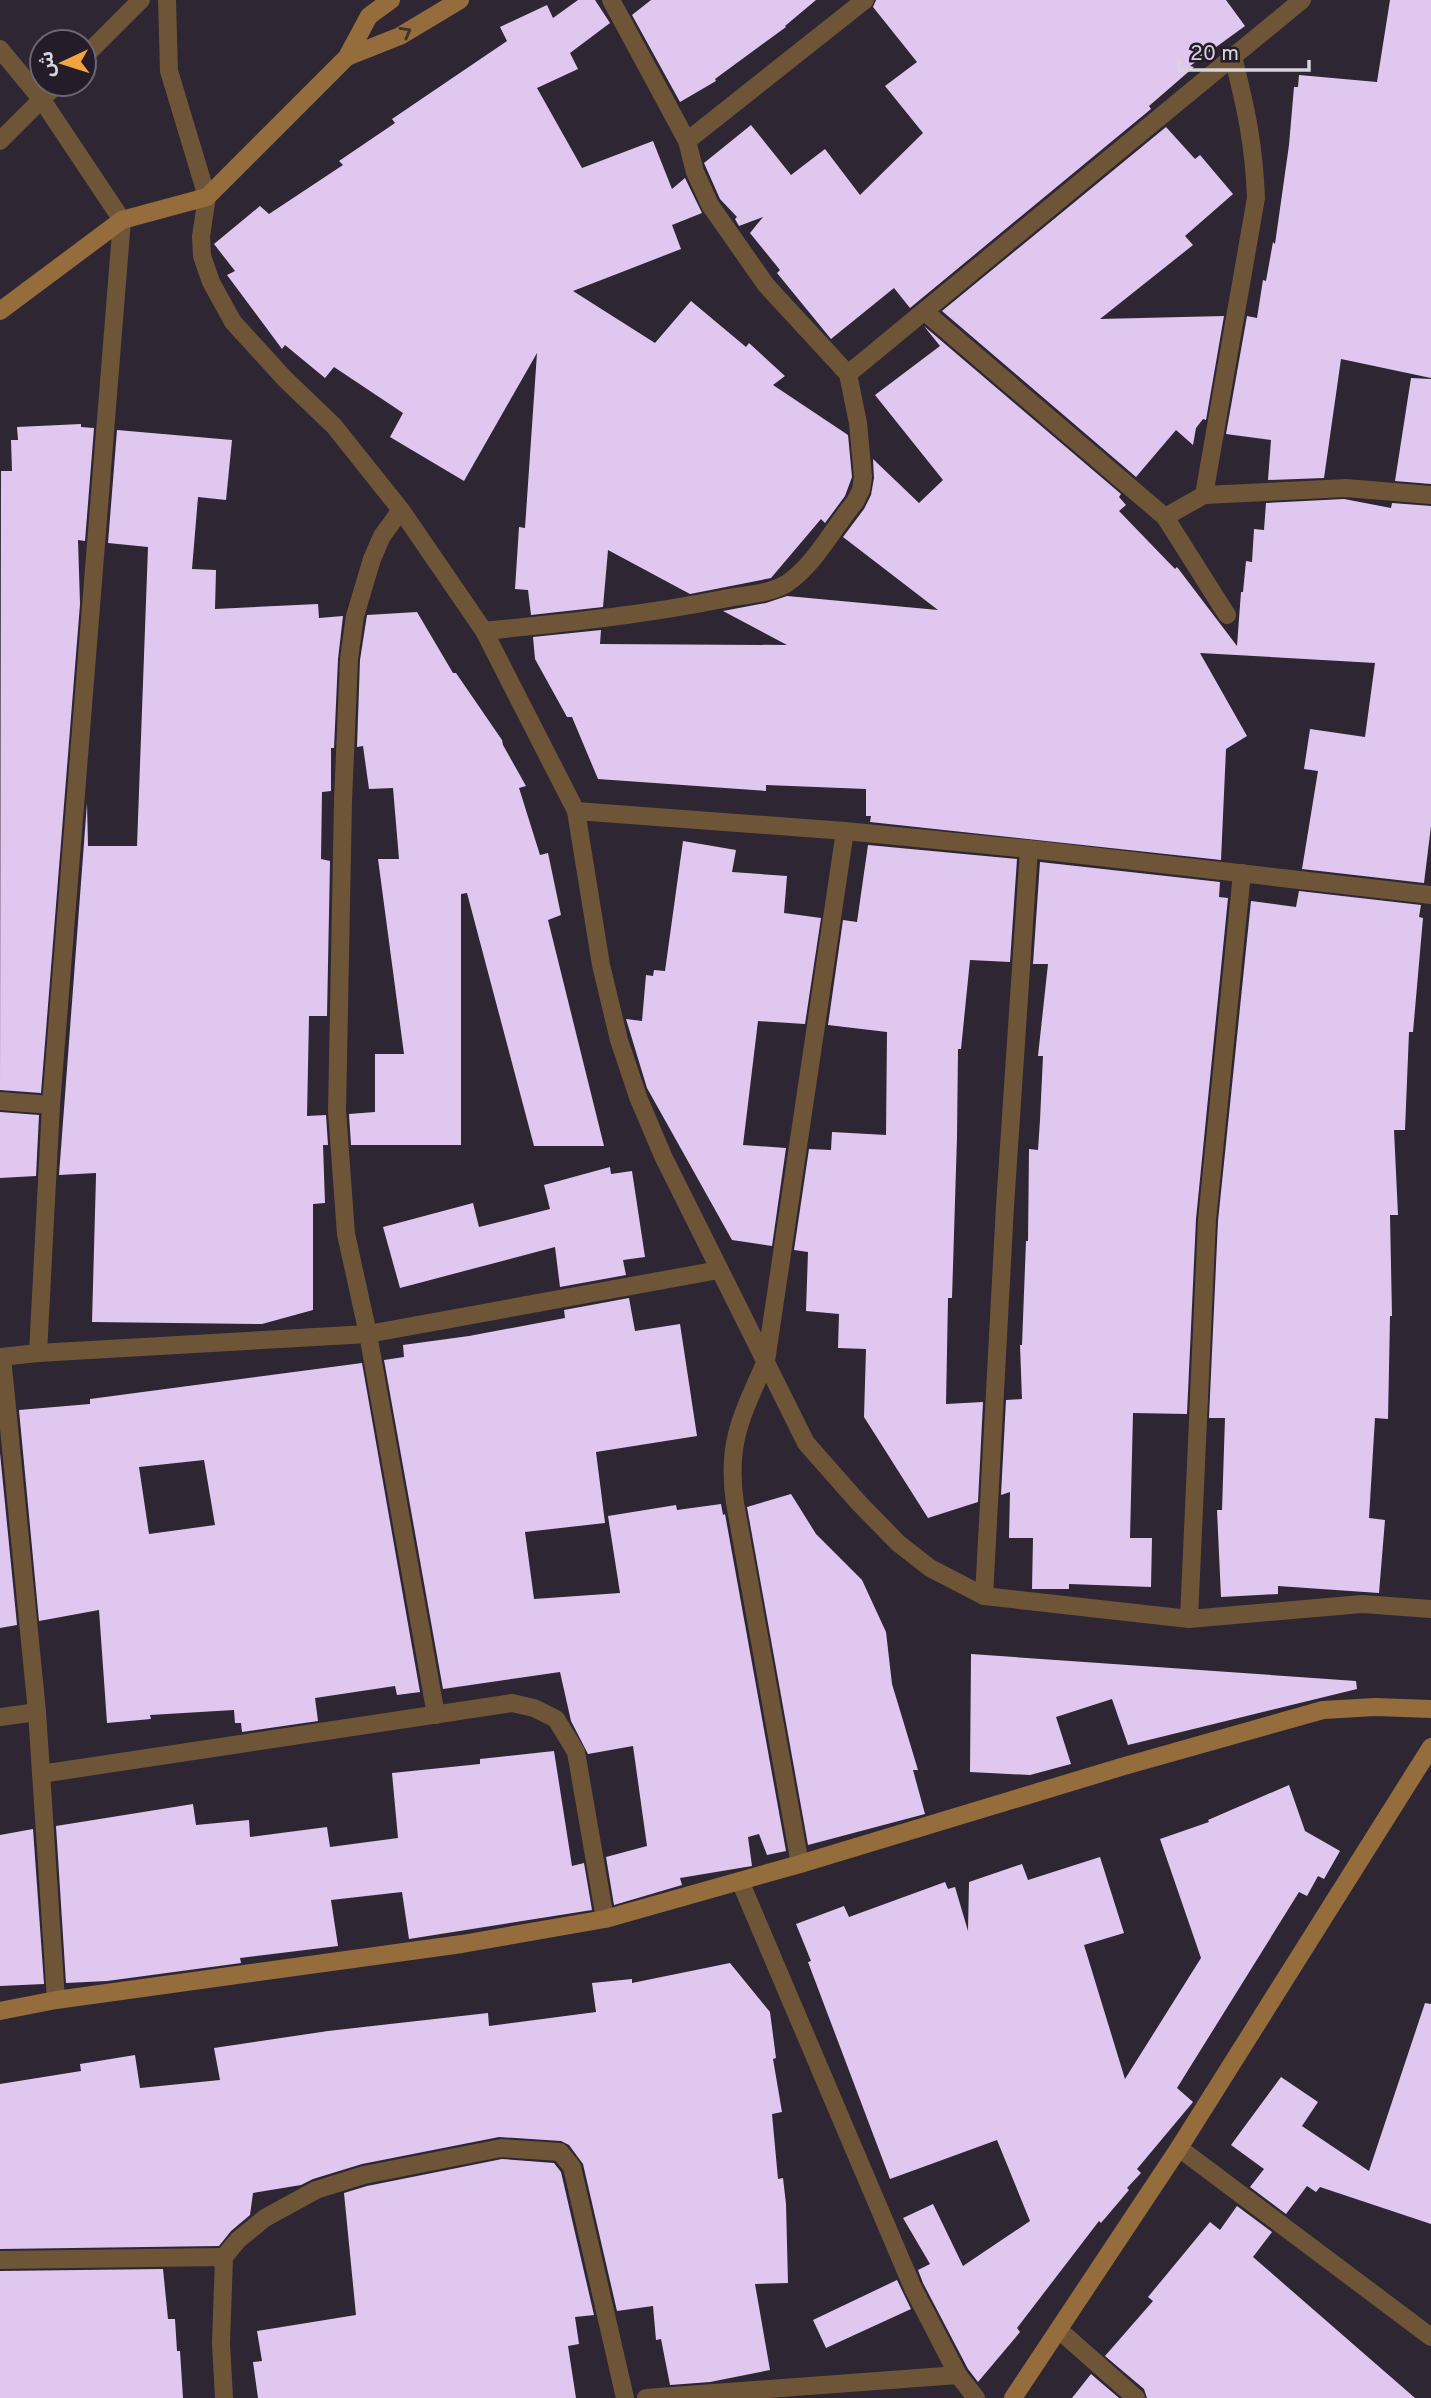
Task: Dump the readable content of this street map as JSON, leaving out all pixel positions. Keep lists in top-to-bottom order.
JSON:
{
  "scale_bar": "20 m",
  "north": "left"
}
